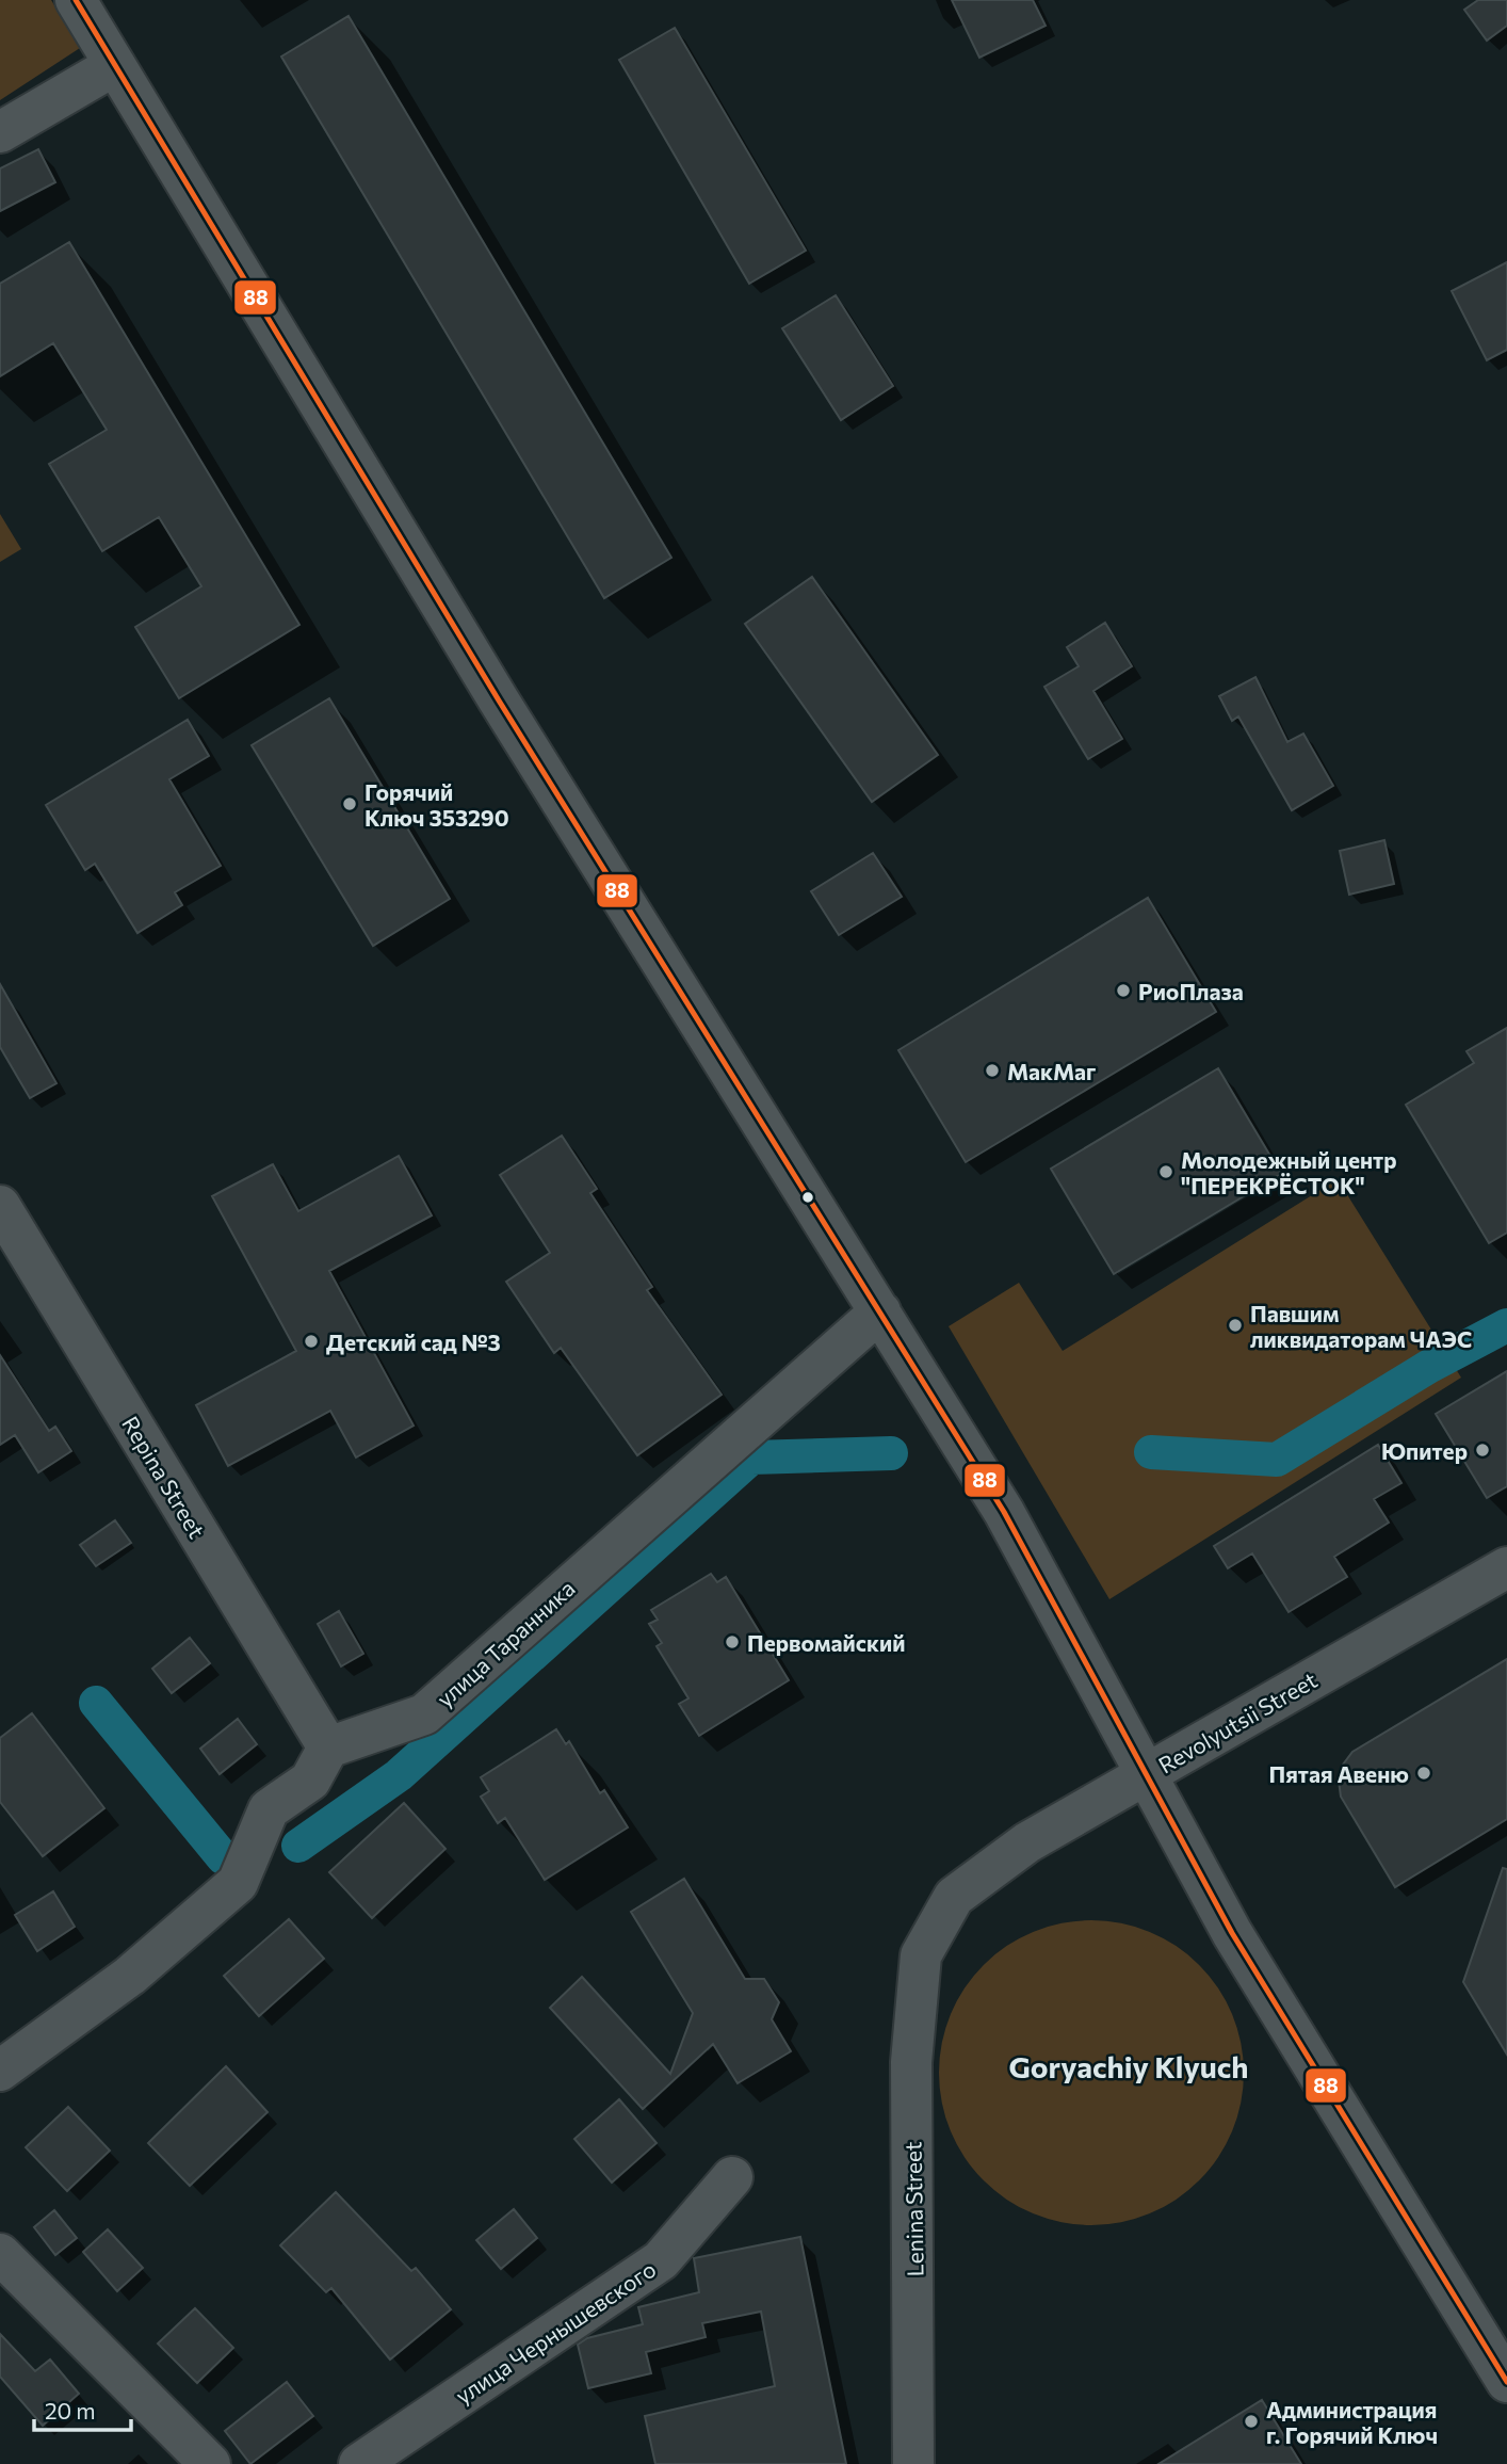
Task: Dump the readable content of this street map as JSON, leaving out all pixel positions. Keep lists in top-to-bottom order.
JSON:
{
  "streets": {
    "street": [
      "Repina Street",
      "улица Таранника",
      "Revolyutsii Street",
      "Lenina Street",
      "улица Чернышевского"
    ]
  },
  "crossings": [
    ["Repina Street", "улица Таранника"],
    ["Revolyutsii Street", "Lenina Street"]
  ],
  "districts": ["Goryachiy Klyuch"],
  "places": [
    "Горячий Ключ 353290",
    "РиоПлаза",
    "МакМаг",
    "Молодежный центр \"ПЕРЕКРЁСТОК\"",
    "Павшим ликвидаторам ЧАЭС",
    "Детский сад №3",
    "Юпитер",
    "Первомайский",
    "Пятая Авеню",
    "Администрация г. Горячий Ключ"
  ],
  "lines": ["transit line 88"],
  "scale_bar": "20 m"
}
